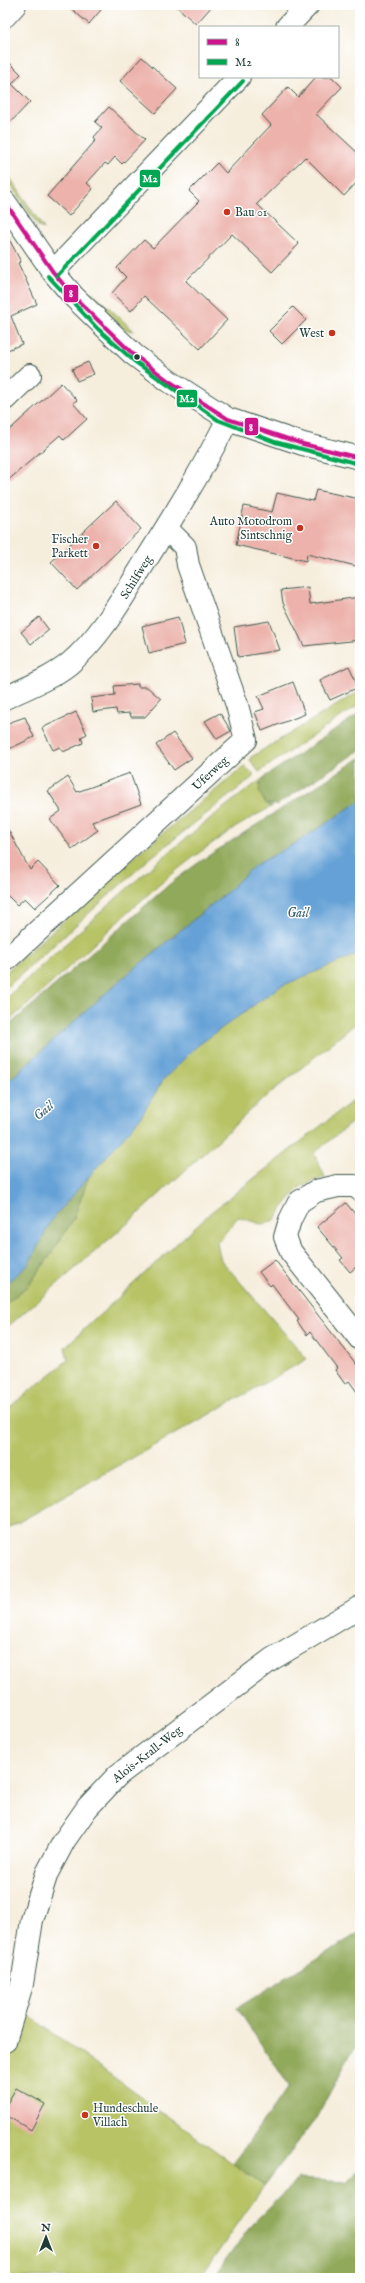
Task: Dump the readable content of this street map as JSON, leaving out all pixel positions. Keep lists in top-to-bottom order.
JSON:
{
  "streets": {
    "street": ["Schilfweg", "Uferweg", "Alois-Krall-Weg"]
  },
  "crossings": [
    ["Schilfweg", "Uferweg"]
  ],
  "water": ["Gail"],
  "places": [
    "Bau 01",
    "West",
    "Auto Motodrom Sintschnig",
    "Fischer Parkett",
    "Hundeschule Villach"
  ],
  "lines": ["transit line M2", "transit line 8"],
  "legend": ["8", "M2"],
  "north": "top"
}
